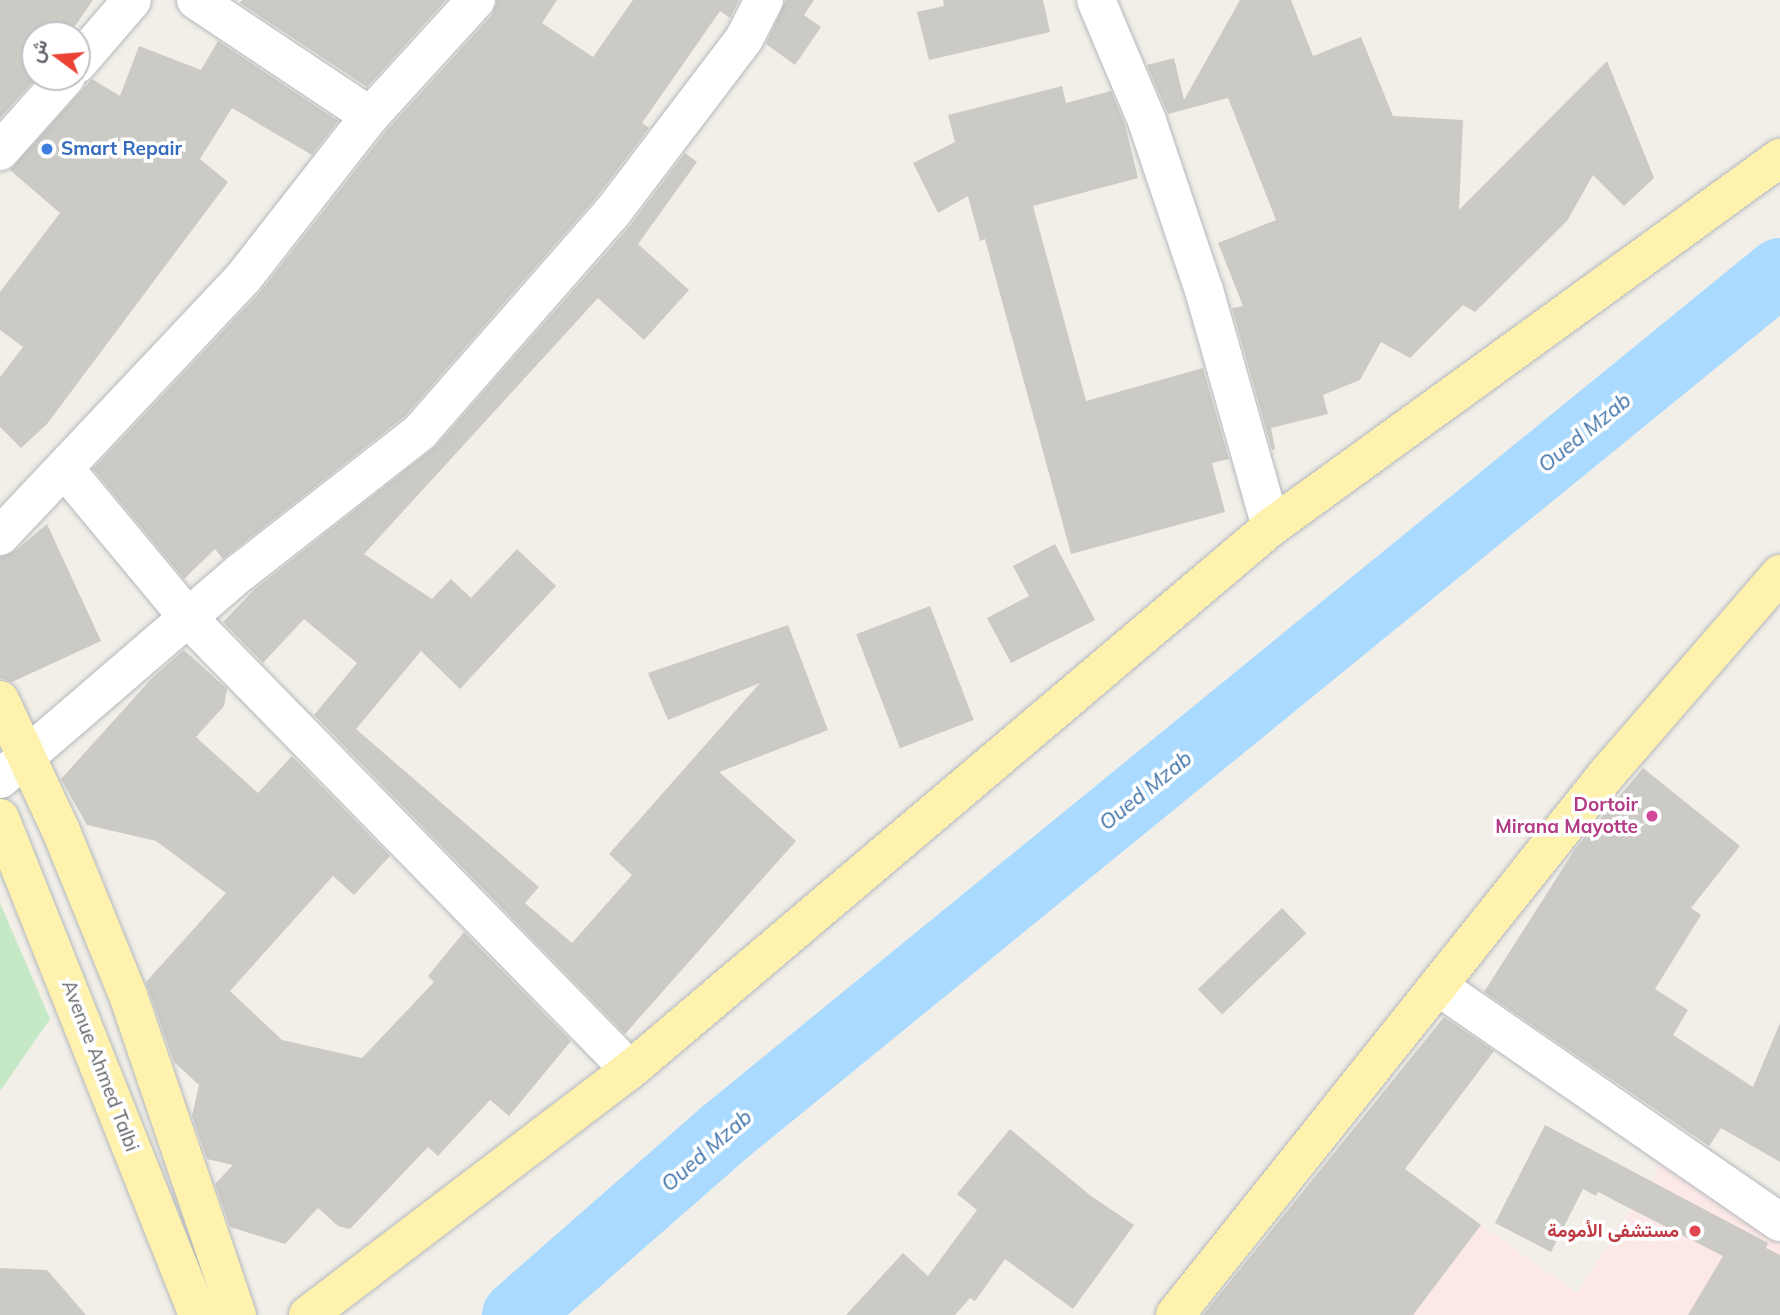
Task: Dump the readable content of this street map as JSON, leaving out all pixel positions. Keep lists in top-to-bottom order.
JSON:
{
  "streets": {
    "main road": ["Avenue Ahmed Talbi"]
  },
  "water": ["Oued Mzab"],
  "places": ["Smart Repair", "Dortoir Mirana Mayotte", "مستشفى الأمومة"],
  "north": "left"
}
